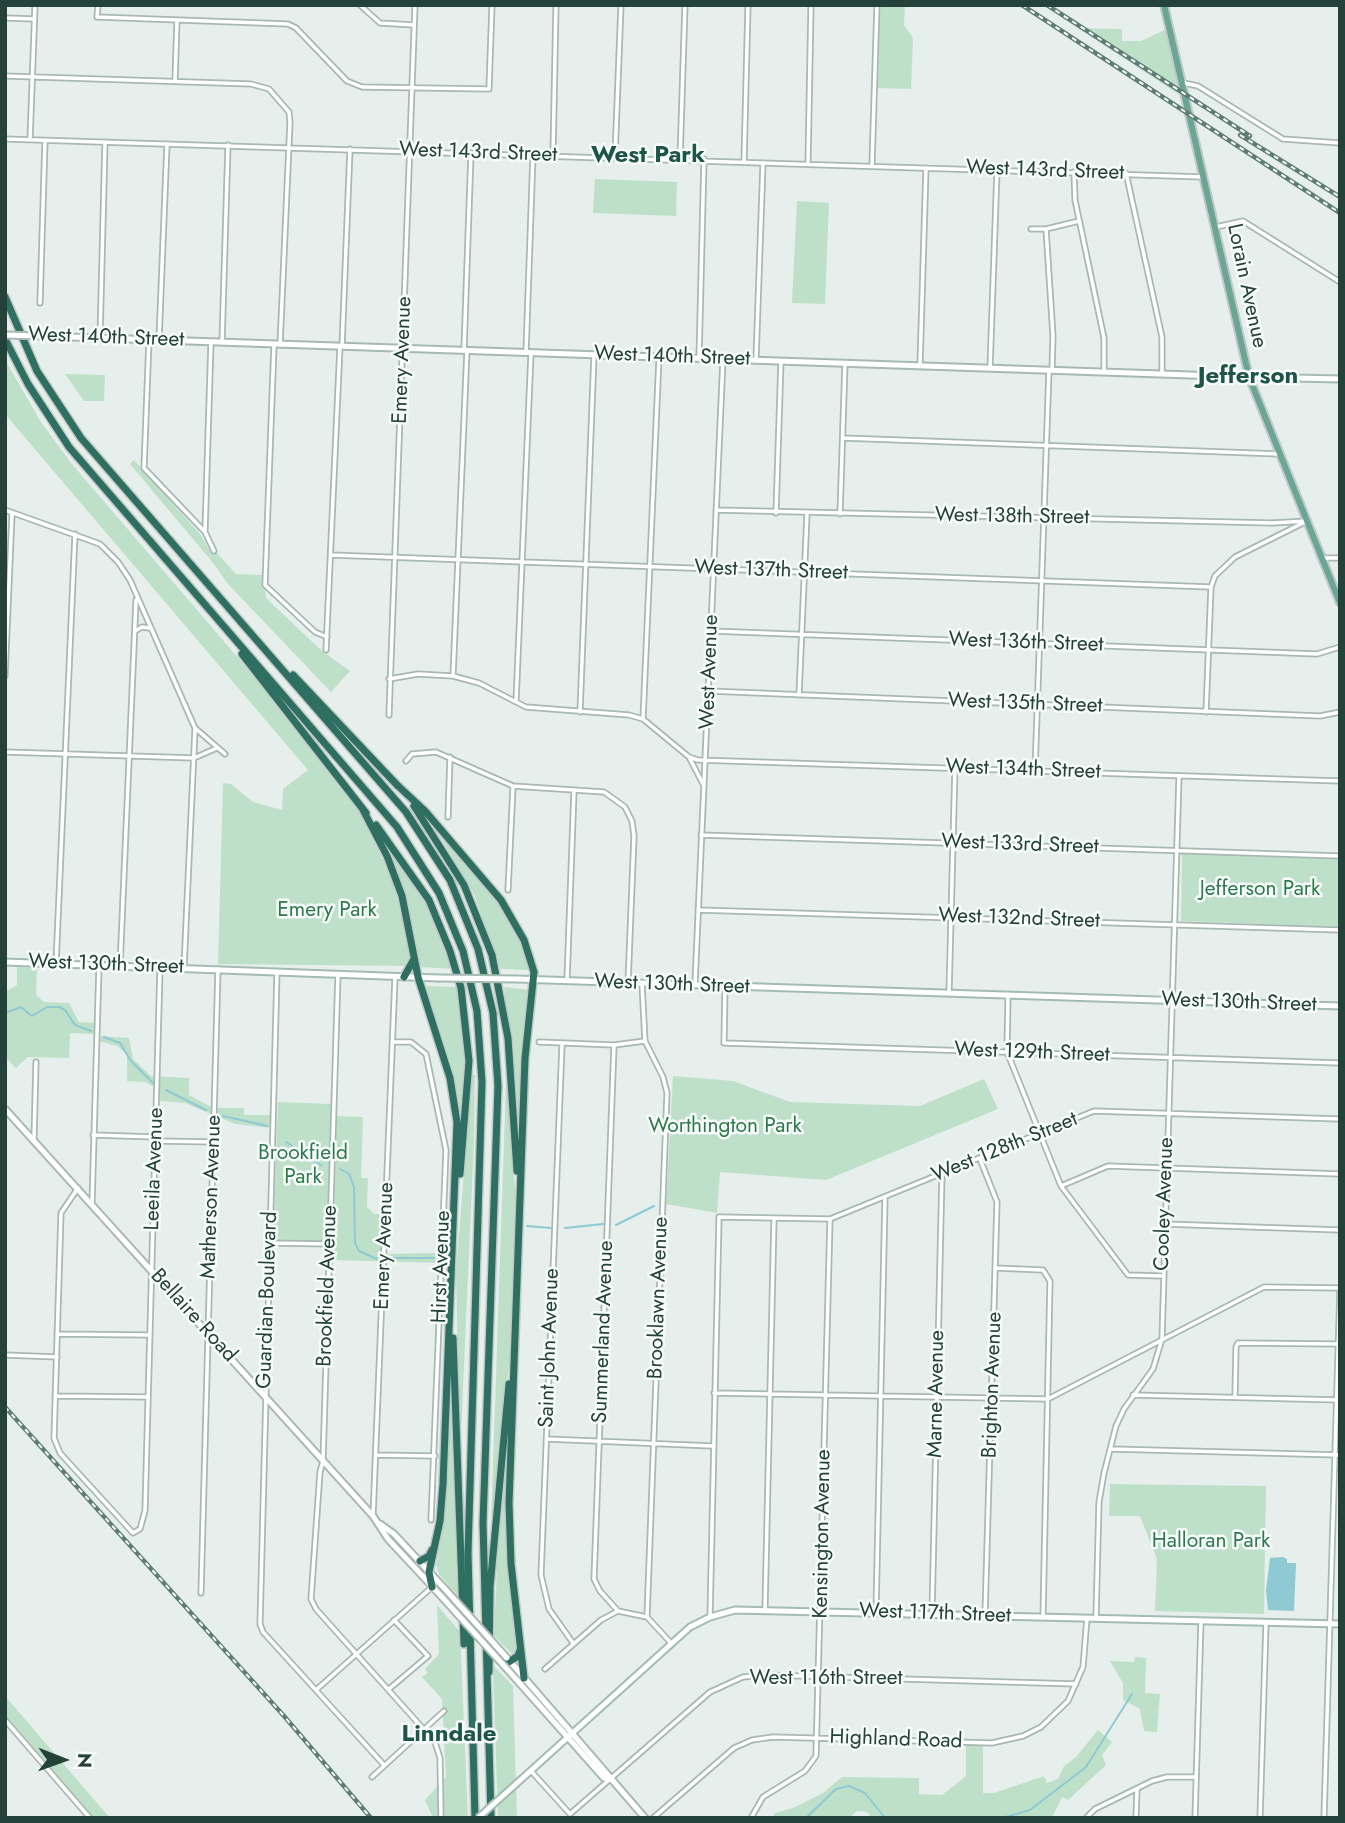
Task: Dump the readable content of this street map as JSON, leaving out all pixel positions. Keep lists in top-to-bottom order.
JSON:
{
  "streets": {
    "main road": ["Lorain Avenue"],
    "street": [
      "West 143rd Street",
      "West 140th Street",
      "Emery Avenue",
      "West 138th Street",
      "West 137th Street",
      "West 136th Street",
      "West Avenue",
      "West 135th Street",
      "West 134th Street",
      "West 133rd Street",
      "West 132nd Street",
      "West 130th Street",
      "West 129th Street",
      "West 128th Street",
      "Leeila Avenue",
      "Matherson Avenue",
      "Cooley Avenue",
      "Hirst Avenue",
      "Brookfield Avenue",
      "Brooklawn Avenue",
      "Guardian Boulevard",
      "Bellaire Road",
      "Summerland Avenue",
      "Saint John Avenue",
      "Brighton Avenue",
      "Marne Avenue",
      "Kensington Avenue",
      "West 117th Street",
      "West 116th Street",
      "Highland Road"
    ]
  },
  "crossings": [
    ["West 143rd Street", "Lorain Avenue"],
    ["West 143rd Street", "Emery Avenue"],
    ["Lorain Avenue", "West 140th Street"],
    ["Lorain Avenue", "West 138th Street"],
    ["West 140th Street", "Emery Avenue"],
    ["West 140th Street", "West Avenue"],
    ["Emery Avenue", "West 137th Street"],
    ["Emery Avenue", "West 130th Street"],
    ["Emery Avenue", "Hirst Avenue"],
    ["Emery Avenue", "Bellaire Road"],
    ["West 138th Street", "West Avenue"],
    ["West 137th Street", "West Avenue"],
    ["West 136th Street", "West Avenue"],
    ["West Avenue", "West 135th Street"],
    ["West Avenue", "West 134th Street"],
    ["West Avenue", "West 133rd Street"],
    ["West Avenue", "West 132nd Street"],
    ["West Avenue", "West 130th Street"],
    ["West 134th Street", "Cooley Avenue"],
    ["West 133rd Street", "Cooley Avenue"],
    ["West 132nd Street", "Cooley Avenue"],
    ["West 130th Street", "West 129th Street"],
    ["West 130th Street", "Leeila Avenue"],
    ["West 130th Street", "Matherson Avenue"],
    ["West 130th Street", "Cooley Avenue"],
    ["West 130th Street", "Brookfield Avenue"],
    ["West 130th Street", "Brooklawn Avenue"],
    ["West 130th Street", "Guardian Boulevard"],
    ["West 129th Street", "Cooley Avenue"],
    ["West 128th Street", "Cooley Avenue"],
    ["West 128th Street", "Brighton Avenue"],
    ["West 128th Street", "Marne Avenue"],
    ["West 128th Street", "Kensington Avenue"],
    ["Leeila Avenue", "Bellaire Road"],
    ["Matherson Avenue", "Bellaire Road"],
    ["Cooley Avenue", "West 117th Street"],
    ["Brookfield Avenue", "Bellaire Road"],
    ["Guardian Boulevard", "Bellaire Road"],
    ["Bellaire Road", "West 117th Street"],
    ["Bellaire Road", "West 116th Street"],
    ["Brighton Avenue", "West 117th Street"],
    ["Marne Avenue", "West 117th Street"],
    ["Kensington Avenue", "West 117th Street"],
    ["Kensington Avenue", "West 116th Street"],
    ["Kensington Avenue", "Highland Road"],
    ["West 117th Street", "West 116th Street"],
    ["West 117th Street", "Highland Road"],
    ["West 116th Street", "Highland Road"]
  ],
  "districts": ["West Park", "Jefferson", "Linndale"],
  "parks": [
    "Jefferson Park",
    "Emery Park",
    "Worthington Park",
    "Brookfield Park",
    "Halloran Park"
  ],
  "north": "right"
}
